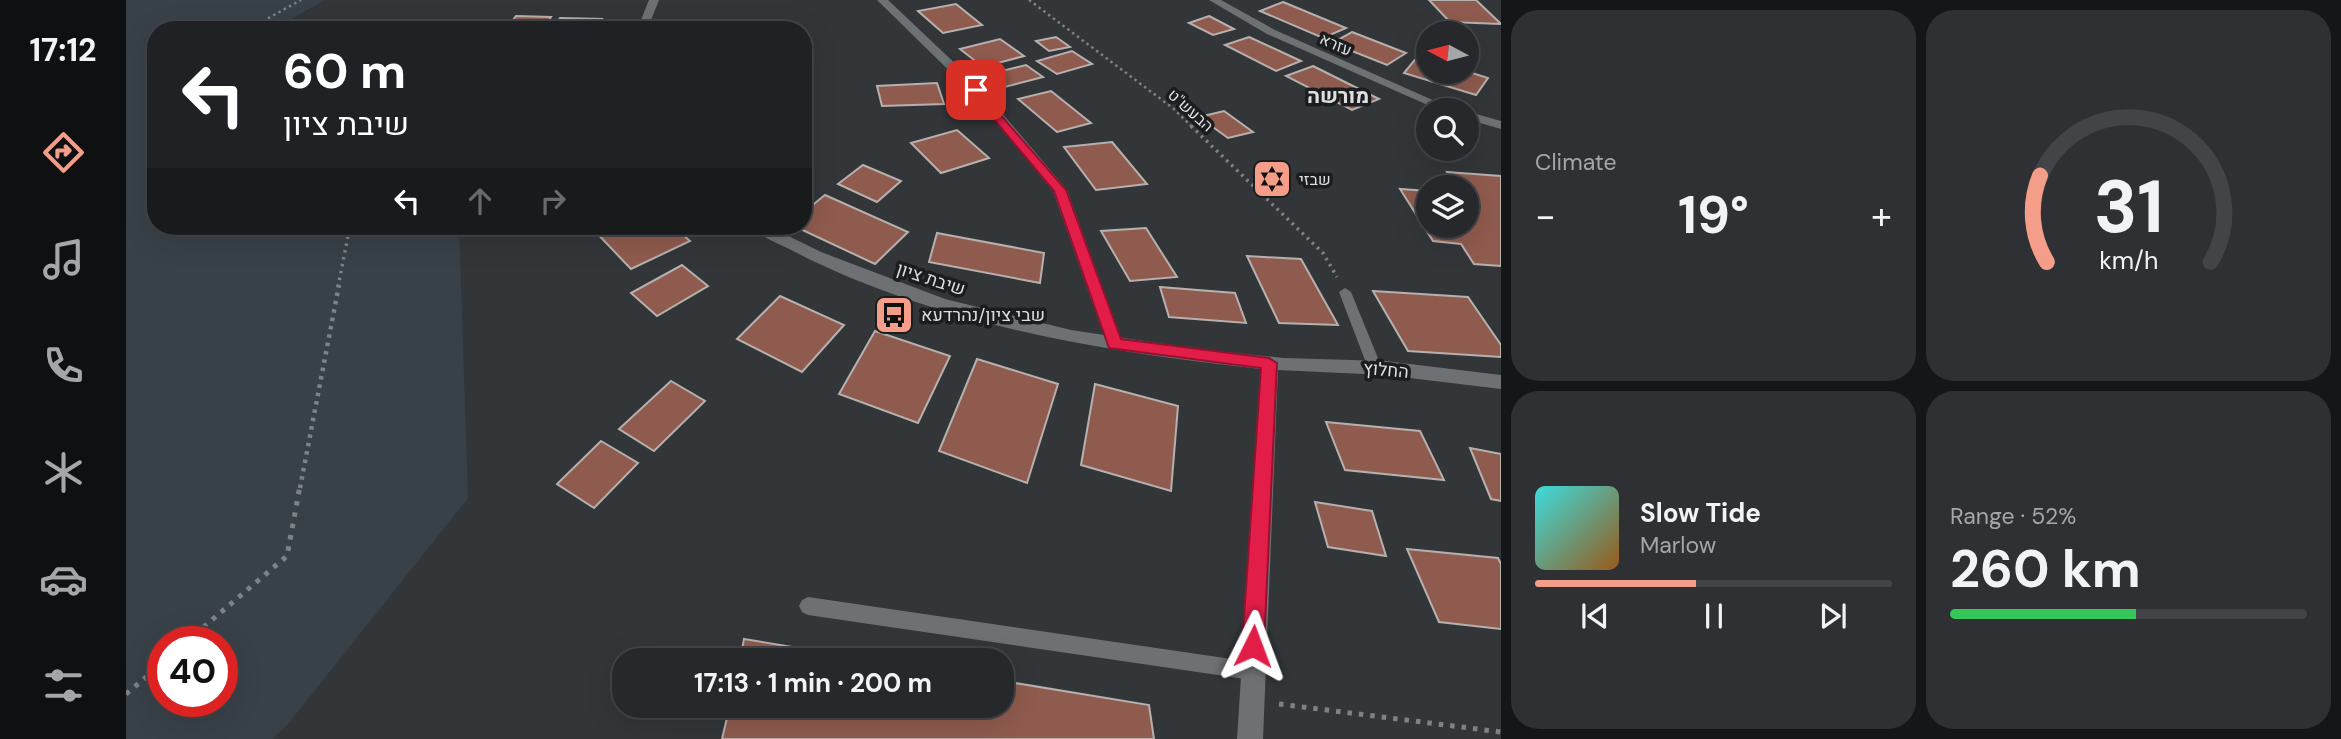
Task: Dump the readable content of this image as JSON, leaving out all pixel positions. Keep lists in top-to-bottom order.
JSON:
{
  "streets": {
    "street": ["עזרא", "שיבת ציון", "החלוץ"],
    "path": ["הבעש\"ט"]
  },
  "crossings": [
    ["שיבת ציון", "החלוץ"]
  ],
  "districts": ["מורשה"],
  "places": {
    "synagogue": ["שבזי"],
    "bus stop": ["שבי ציון/נהרדעא"]
  },
  "north": "left",
  "page": {
    "tabs": "17:12",
    "tile": [
      "Climate",
      ["Range · 52%", "260 km"]
    ],
    "turn": ["60 m", "שיבת ציון"],
    "heat": ["−", "19°", "+"],
    "song": ["Slow Tide", "Marlow"],
    "limit": "40",
    "trip": "17:13 · 1 min · 200 m",
    "gauge": ["31", "km/h"]
  }
}
